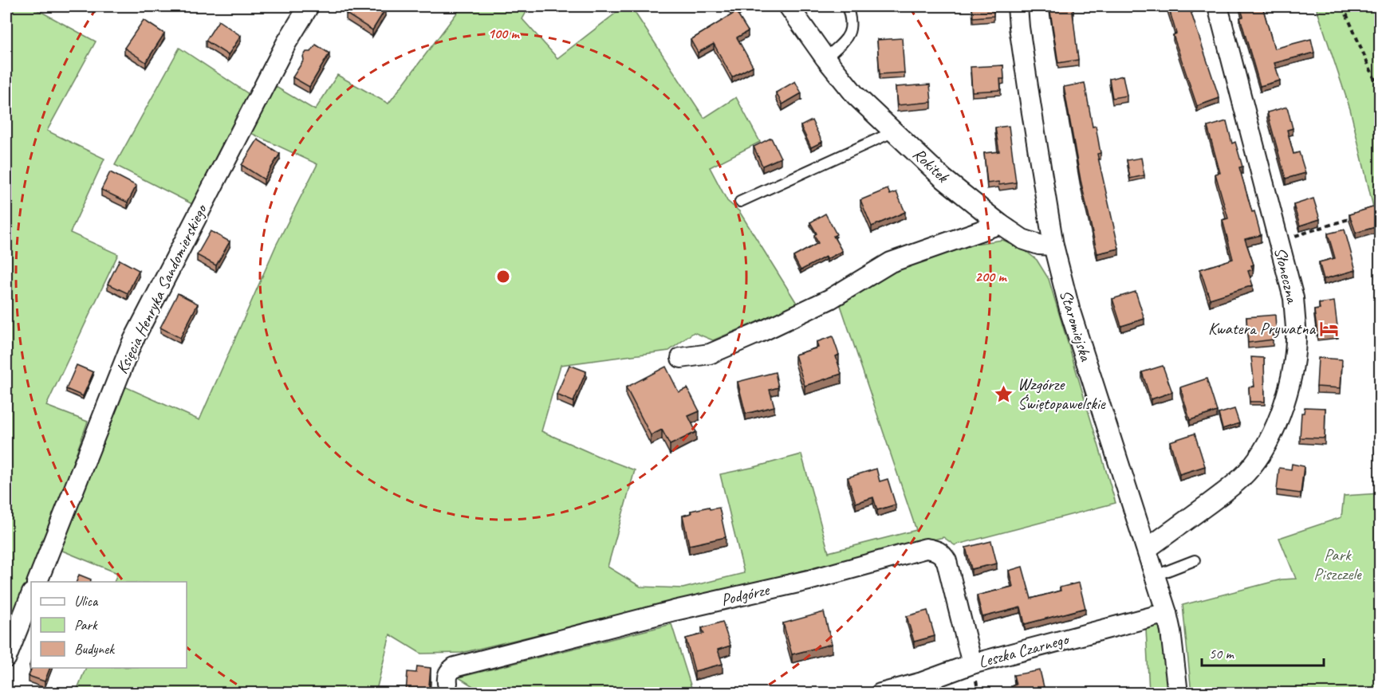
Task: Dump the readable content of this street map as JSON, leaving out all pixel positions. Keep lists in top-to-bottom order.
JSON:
{
  "streets": {
    "street": [
      "Rokitek",
      "Słoneczna",
      "Księcia Henryka Sandomierskiego",
      "Staromiejska",
      "Podgórze",
      "Leszka Czarnego"
    ]
  },
  "crossings": [
    ["Rokitek", "Staromiejska"],
    ["Słoneczna", "Staromiejska"],
    ["Staromiejska", "Leszka Czarnego"],
    ["Podgórze", "Leszka Czarnego"]
  ],
  "parks": ["Park Piszczele"],
  "places": {
    "hotel": ["Kwatera Prywatna"],
    "place": ["Wzgórze Świętopawelskie"]
  },
  "legend": ["Ulica", "Park", "Budynek"],
  "scale_bar": "50 m",
  "rings": ["100 m", "200 m"]
}
